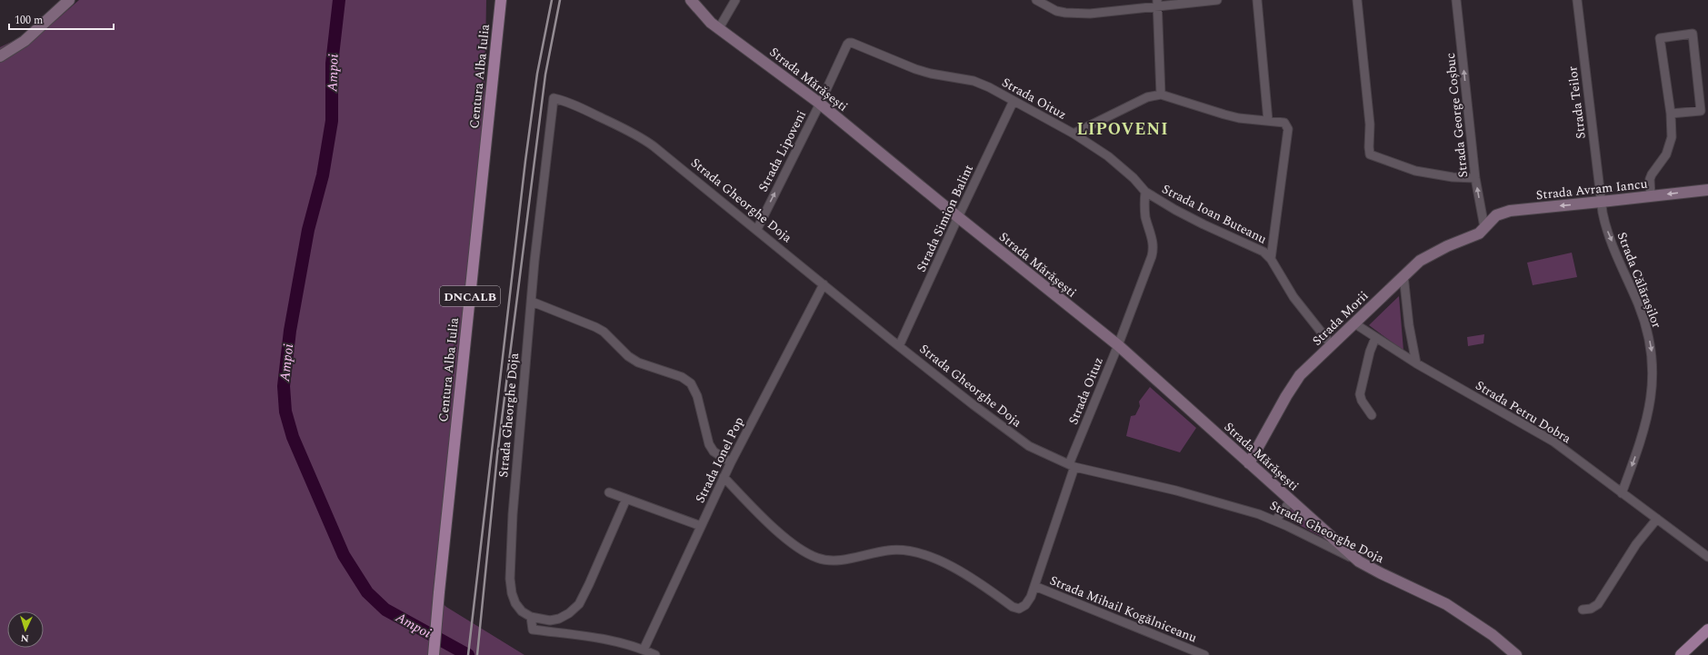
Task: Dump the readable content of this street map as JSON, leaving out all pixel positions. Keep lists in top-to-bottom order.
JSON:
{
  "streets": {
    "main road": ["Centura Alba Iulia", "DNCALB"],
    "street": [
      "Strada Mărășești",
      "Strada Oituz",
      "Strada Teilor",
      "Strada George Coșbuc",
      "Strada Lipoveni",
      "Strada Avram Iancu",
      "Strada Gheorghe Doja",
      "Strada Ioan Buteanu",
      "Strada Simion Balint",
      "Strada Călărașilor",
      "Strada Morii",
      "Strada Petru Dobra",
      "Strada Ionel Pop",
      "Strada Mihail Kogălniceanu"
    ]
  },
  "crossings": [
    ["Strada Mărășești", "Strada Oituz"],
    ["Strada Mărășești", "Strada Lipoveni"],
    ["Strada Mărășești", "Strada Gheorghe Doja"],
    ["Strada Mărășești", "Strada Simion Balint"],
    ["Strada Mărășești", "Strada Morii"],
    ["Strada Oituz", "Strada Lipoveni"],
    ["Strada Oituz", "Strada Gheorghe Doja"],
    ["Strada Oituz", "Strada Ioan Buteanu"],
    ["Strada Oituz", "Strada Simion Balint"],
    ["Strada Oituz", "Strada Mihail Kogălniceanu"],
    ["Strada Teilor", "Strada Avram Iancu"],
    ["Strada Teilor", "Strada Călărașilor"],
    ["Strada George Coșbuc", "Strada Avram Iancu"],
    ["Strada George Coșbuc", "Strada Morii"],
    ["Strada Lipoveni", "Strada Gheorghe Doja"],
    ["Strada Avram Iancu", "Strada Călărașilor"],
    ["Strada Avram Iancu", "Strada Morii"],
    ["Strada Gheorghe Doja", "Strada Simion Balint"],
    ["Strada Gheorghe Doja", "Strada Ionel Pop"],
    ["Strada Ioan Buteanu", "Strada Morii"],
    ["Strada Călărașilor", "Strada Petru Dobra"],
    ["Strada Morii", "Strada Petru Dobra"],
    ["Strada Ionel Pop", "Strada Mihail Kogălniceanu"]
  ],
  "one_way": [
    "Strada George Coșbuc",
    "Strada Lipoveni",
    "Strada Avram Iancu",
    "Strada Călărașilor"
  ],
  "districts": ["LIPOVENI"],
  "water": ["Ampoi"],
  "scale_bar": "100 m",
  "north": "bottom"
}
